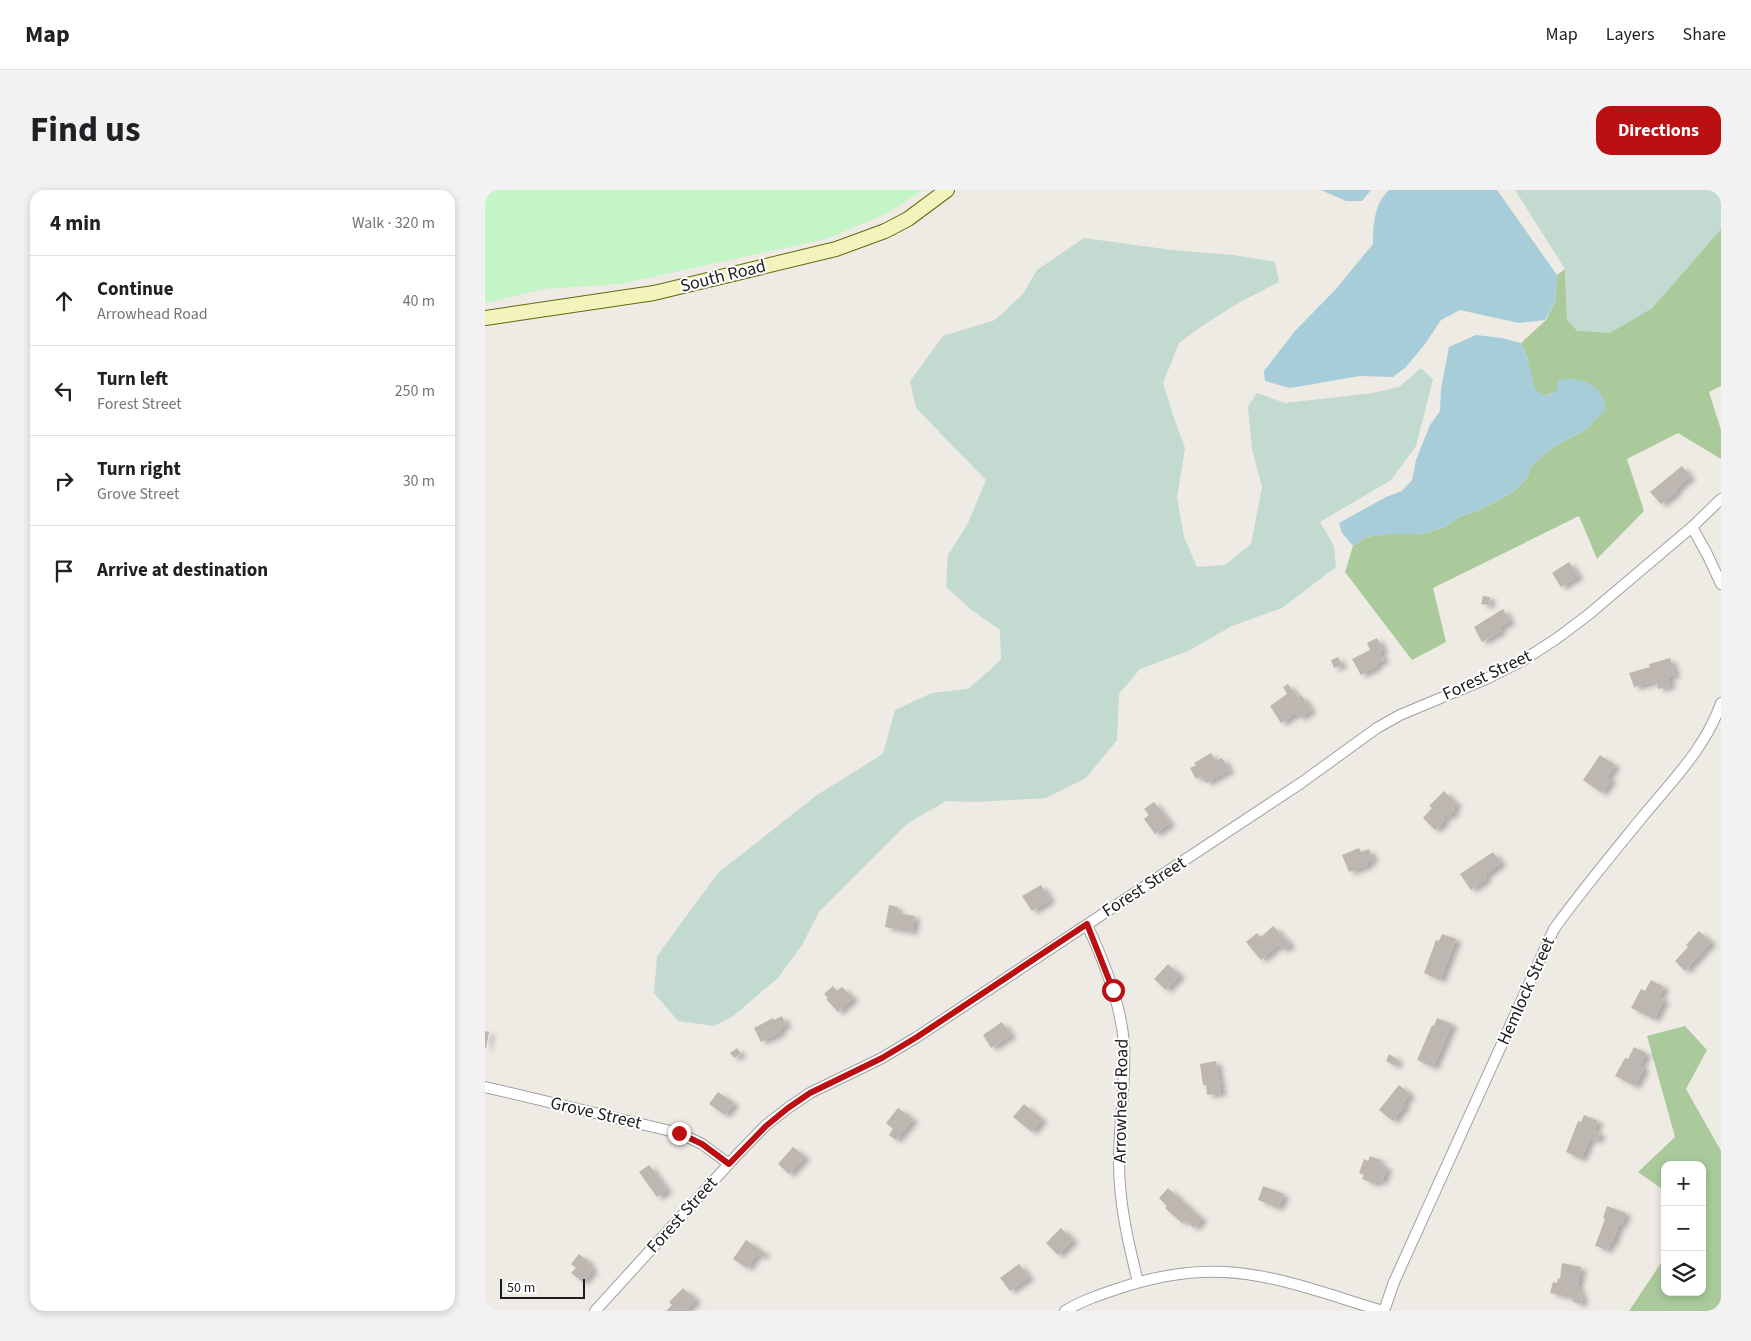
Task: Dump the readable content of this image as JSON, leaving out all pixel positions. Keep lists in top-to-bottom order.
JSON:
{
  "streets": {
    "street": [
      "South Road",
      "Forest Street",
      "Hemlock Street",
      "Arrowhead Road",
      "Grove Street"
    ]
  },
  "crossings": [
    ["Forest Street", "Arrowhead Road"],
    ["Forest Street", "Grove Street"]
  ],
  "scale_bar": "50 m",
  "page": {
    "header": "Map",
    "nav": ["Map", "Layers", "Share"],
    "title": "Find us",
    "buttons": "Directions",
    "heading": ["4 min", "Walk · 320 m"],
    "list": [
      ["Continue", "Arrowhead Road", "40 m"],
      ["Turn left", "Forest Street", "250 m"],
      ["Turn right", "Grove Street", "30 m"],
      "Arrive at destination"
    ],
    "map_buttons": ["+", "−"],
    "scale": "50 m"
  }
}
